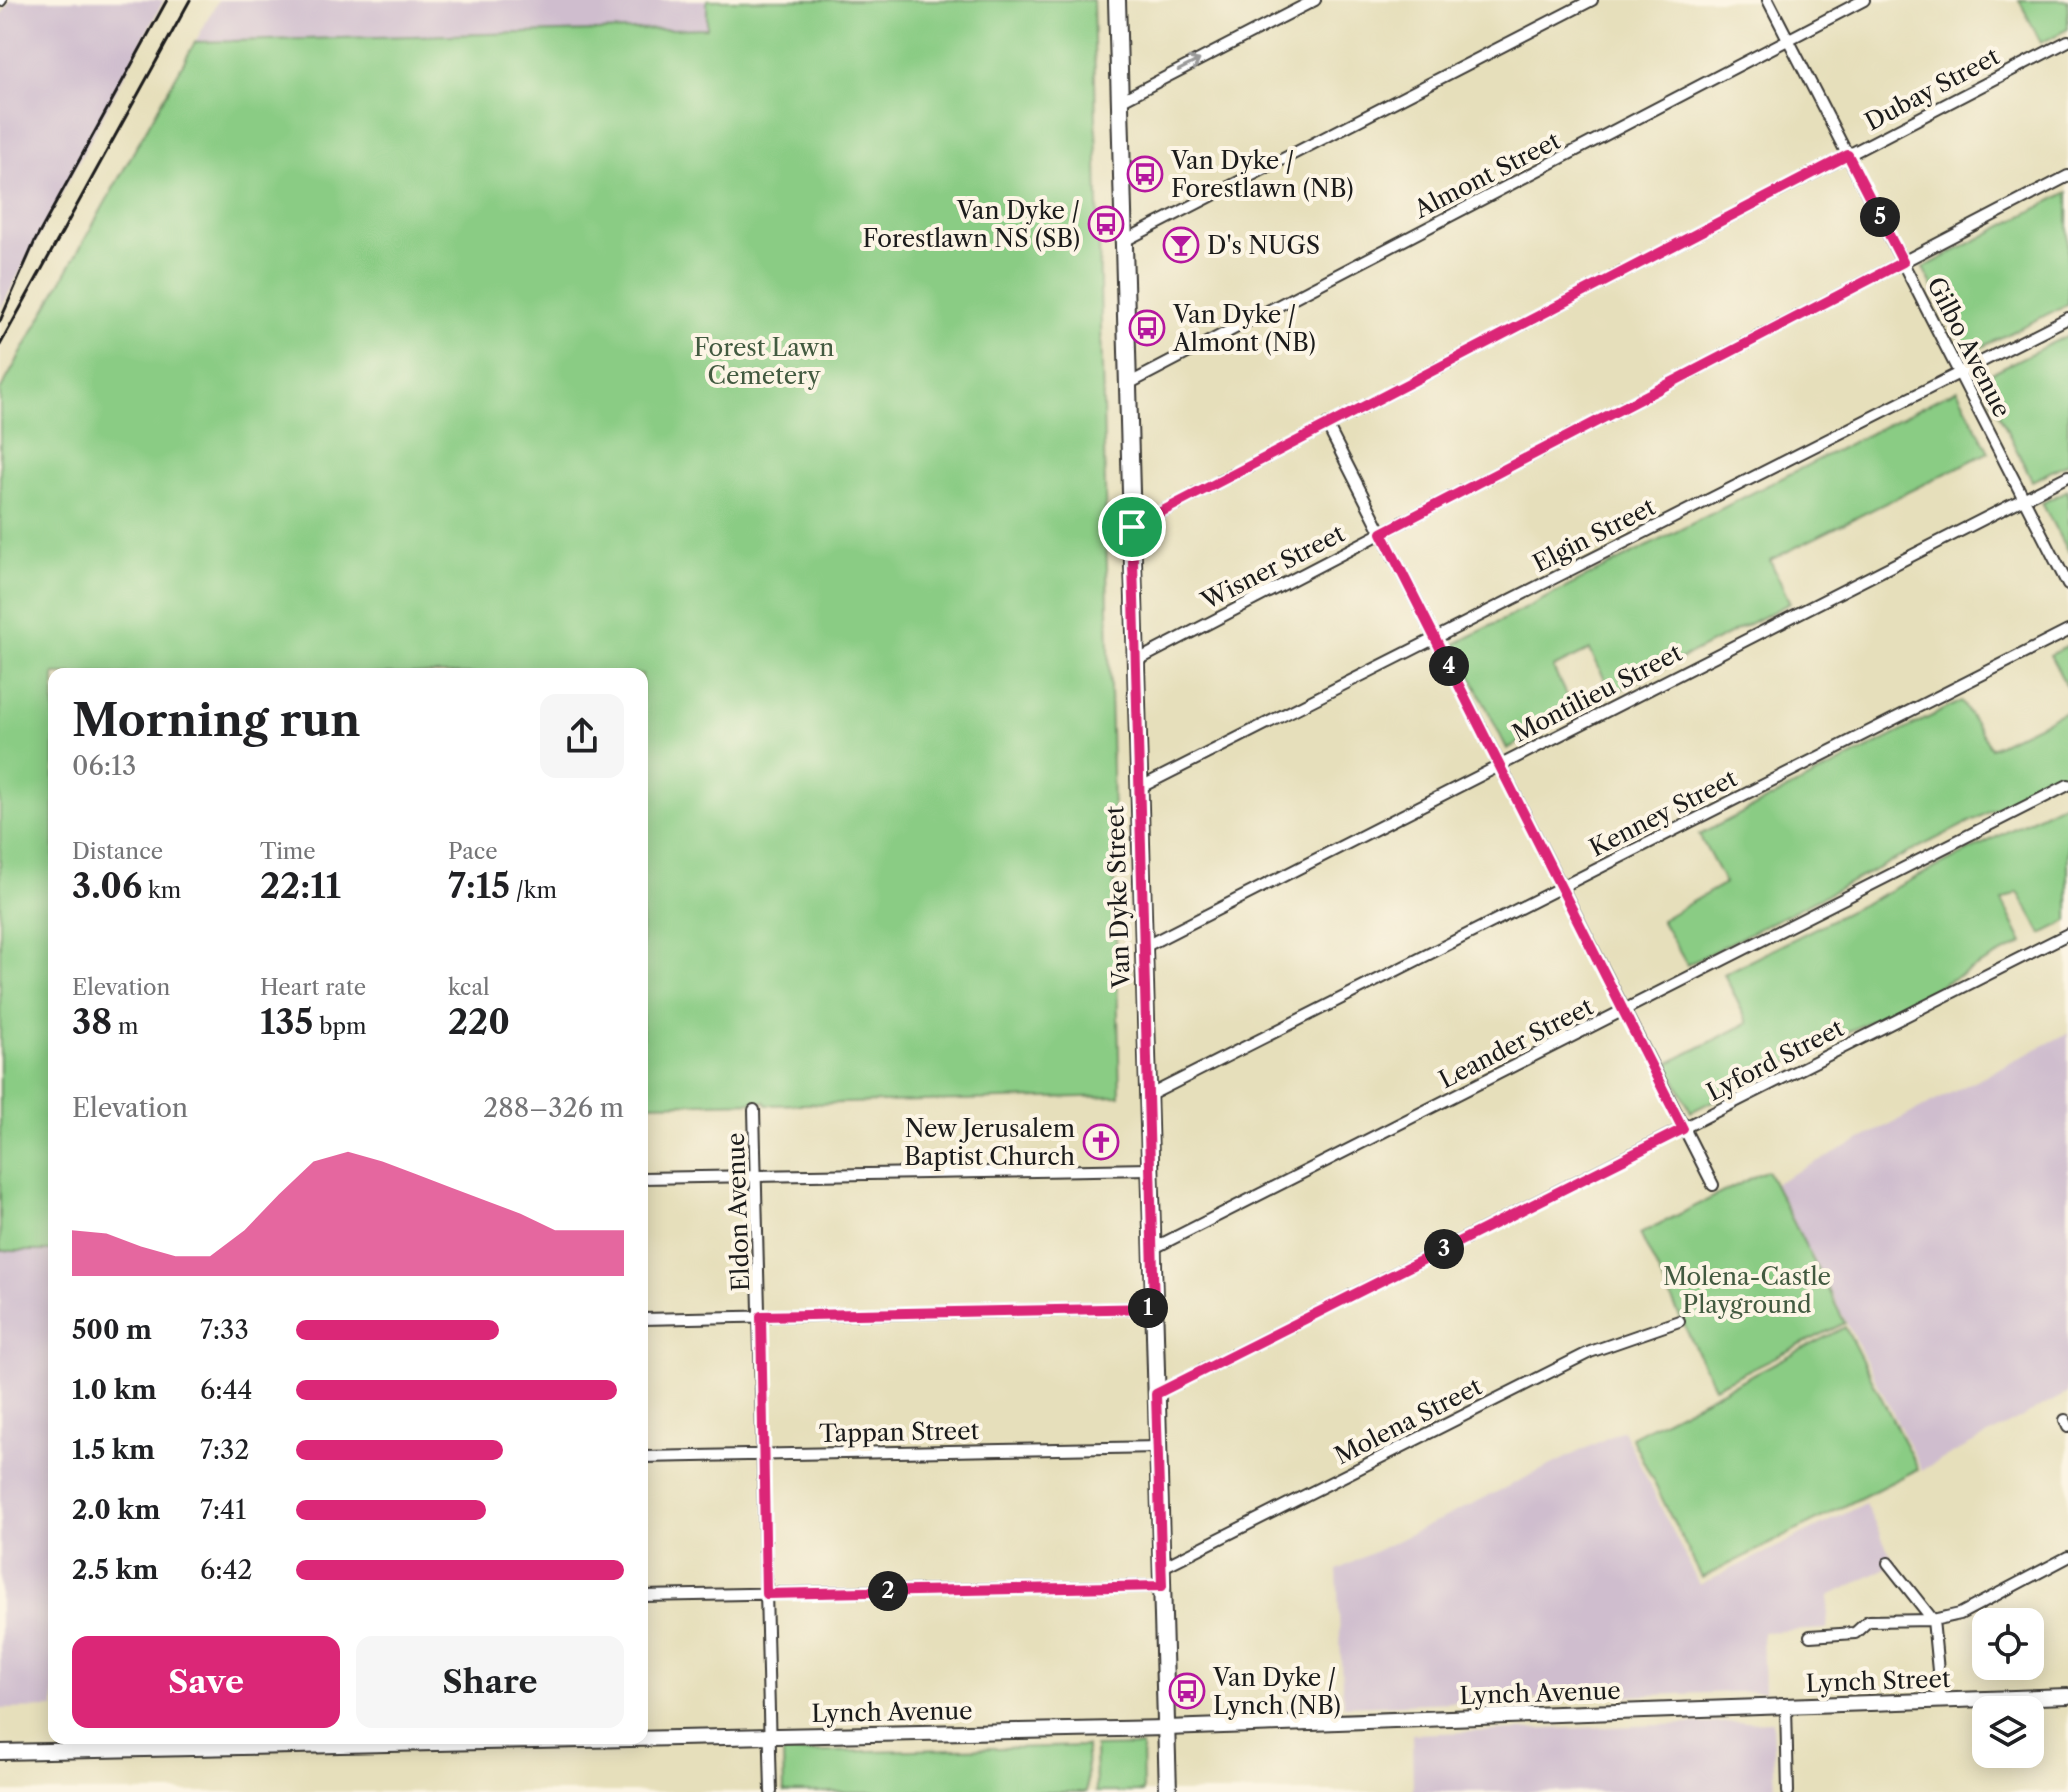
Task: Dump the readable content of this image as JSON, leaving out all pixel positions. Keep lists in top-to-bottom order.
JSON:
{
  "streets": {
    "main road": ["Van Dyke Street"],
    "street": [
      "Dubay Street",
      "Almont Street",
      "Gilbo Avenue",
      "Elgin Street",
      "Wisner Street",
      "Montilieu Street",
      "Kenney Street",
      "Leander Street",
      "Lyford Street",
      "Eldon Avenue",
      "Molena Street",
      "Tappan Street",
      "Lynch Street",
      "Lynch Avenue"
    ]
  },
  "crossings": [
    ["Dubay Street", "Gilbo Avenue"],
    ["Dubay Street", "Van Dyke Street"],
    ["Almont Street", "Gilbo Avenue"],
    ["Almont Street", "Van Dyke Street"],
    ["Gilbo Avenue", "Elgin Street"],
    ["Gilbo Avenue", "Wisner Street"],
    ["Gilbo Avenue", "Montilieu Street"],
    ["Elgin Street", "Van Dyke Street"],
    ["Wisner Street", "Van Dyke Street"],
    ["Montilieu Street", "Van Dyke Street"],
    ["Kenney Street", "Van Dyke Street"],
    ["Van Dyke Street", "Leander Street"],
    ["Van Dyke Street", "Lyford Street"],
    ["Van Dyke Street", "Molena Street"],
    ["Van Dyke Street", "Tappan Street"],
    ["Van Dyke Street", "Lynch Avenue"],
    ["Eldon Avenue", "Tappan Street"],
    ["Eldon Avenue", "Lynch Avenue"],
    ["Lynch Street", "Lynch Avenue"]
  ],
  "parks": ["Forest Lawn Cemetery", "Molena-Castle Playground"],
  "places": {
    "bus stop": [
      "Van Dyke / Forestlawn (NB)",
      "Van Dyke / Forestlawn NS (SB)",
      "Van Dyke / Almont (NB)",
      "Van Dyke / Lynch (NB)"
    ],
    "bar": ["D's NUGS"],
    "church": ["New Jerusalem Baptist Church"]
  },
  "page": {
    "pins": [
      "5",
      "4",
      "3",
      "1",
      "2"
    ],
    "heading": ["Morning run", "06:13"],
    "stats": [
      ["Distance", "3.06 km"],
      ["Time", "22:11"],
      ["Pace", "7:15 /km"],
      ["Elevation", "38 m"],
      ["Heart rate", "135 bpm"],
      ["kcal", "220"]
    ],
    "chart": ["Elevation", "288–326 m"],
    "list": [
      {
        "name": "500 m",
        "note": "7:33"
      },
      {
        "name": "1.0 km",
        "note": "6:44"
      },
      {
        "name": "1.5 km",
        "note": "7:32"
      },
      {
        "name": "2.0 km",
        "note": "7:41"
      },
      {
        "name": "2.5 km",
        "note": "6:42"
      }
    ],
    "buttons": ["Save", "Share"]
  }
}
